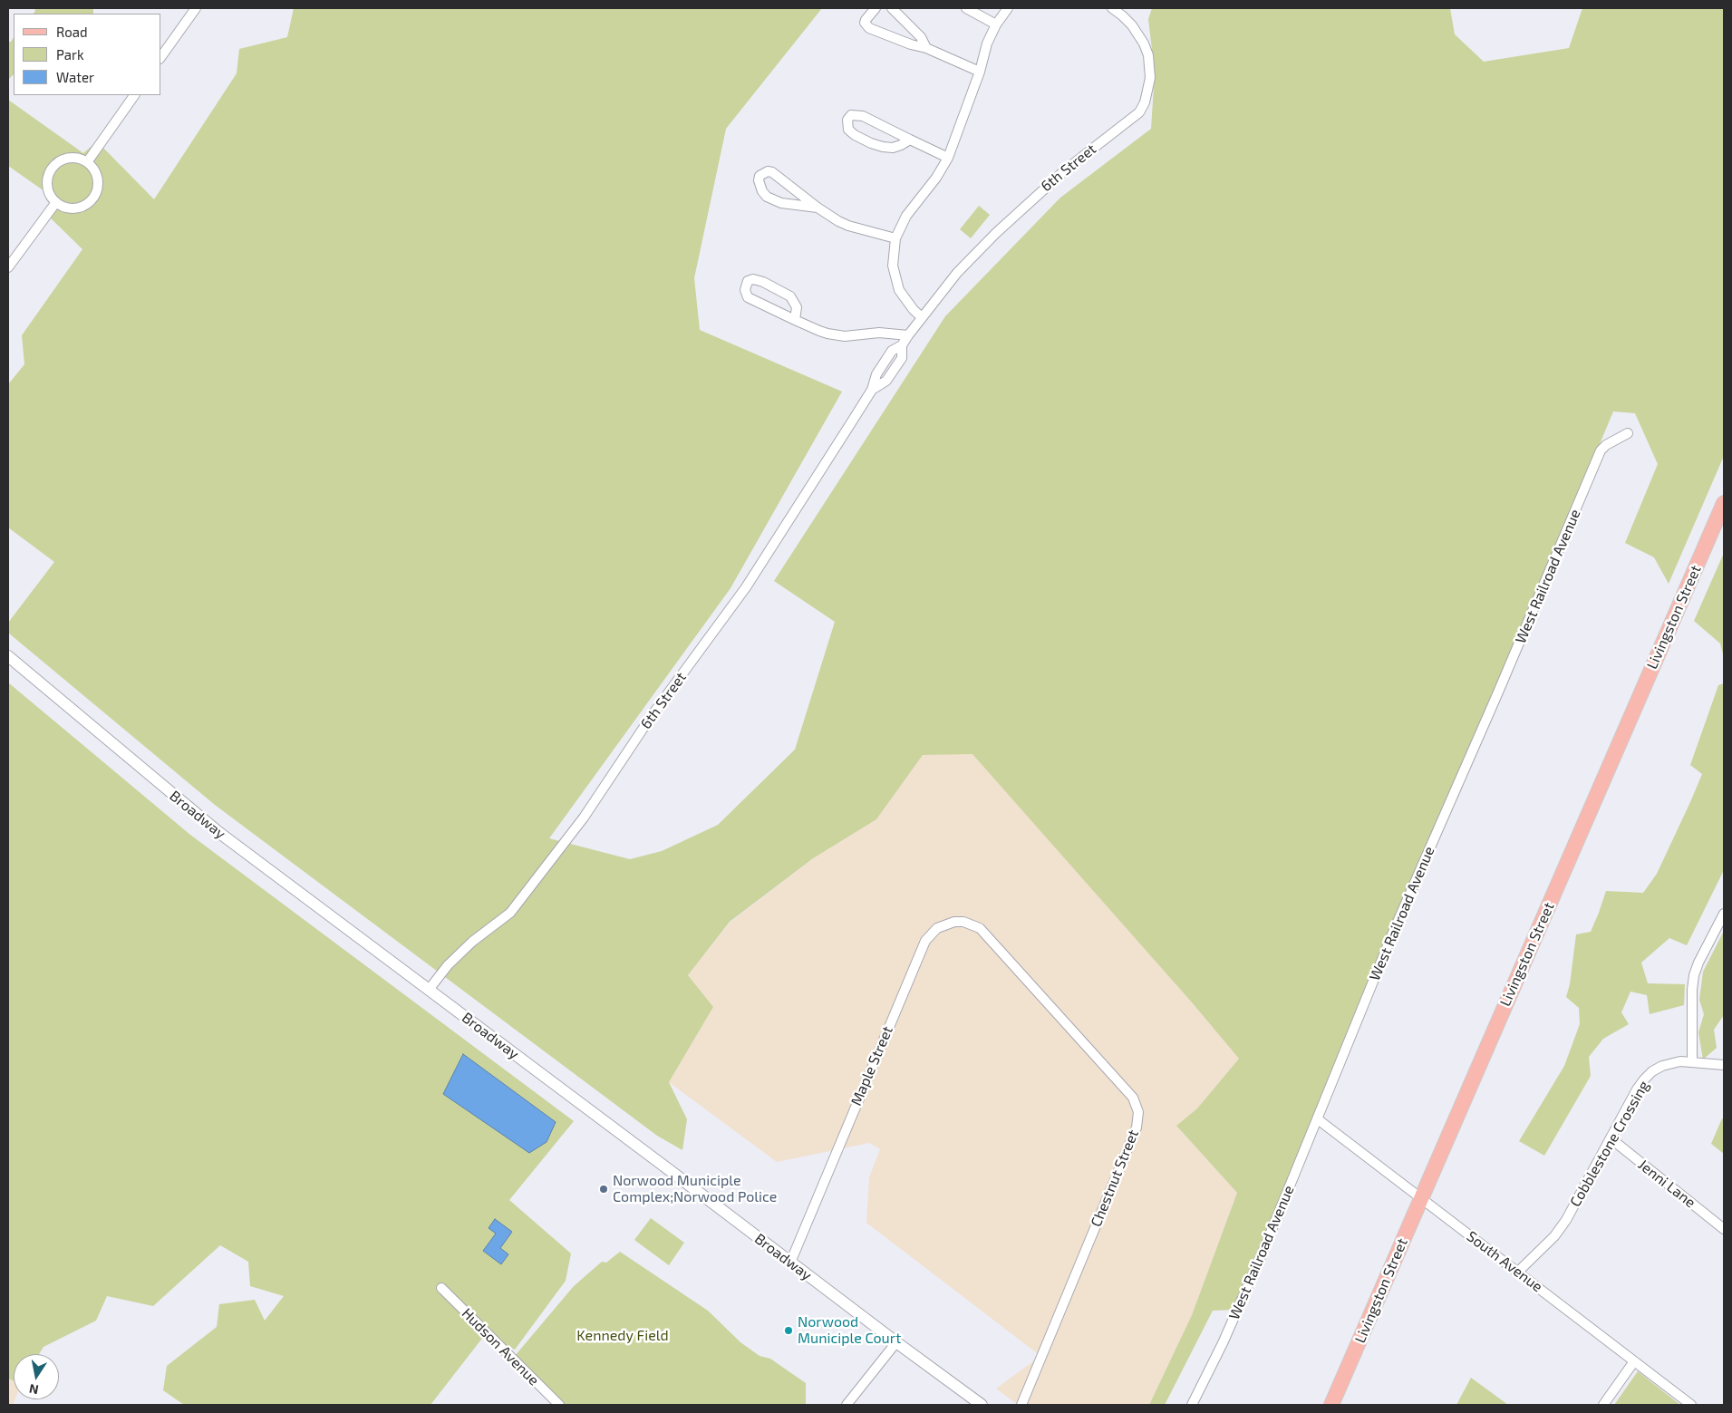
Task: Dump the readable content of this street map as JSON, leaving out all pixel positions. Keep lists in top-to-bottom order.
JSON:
{
  "streets": {
    "main road": ["Livingston Street"],
    "street": [
      "6th Street",
      "West Railroad Avenue",
      "Broadway",
      "Maple Street",
      "Cobblestone Crossing",
      "Chestnut Street",
      "Jenni Lane",
      "South Avenue",
      "Hudson Avenue"
    ]
  },
  "crossings": [
    ["6th Street", "Broadway"],
    ["West Railroad Avenue", "South Avenue"],
    ["Livingston Street", "South Avenue"],
    ["Broadway", "Maple Street"],
    ["Maple Street", "Chestnut Street"],
    ["Cobblestone Crossing", "Jenni Lane"],
    ["Cobblestone Crossing", "South Avenue"]
  ],
  "parks": ["Kennedy Field"],
  "places": ["Norwood Municiple Complex;Norwood Police", "Norwood Municiple Court"],
  "legend": ["Road", "Park", "Water"],
  "north": "bottom"
}
